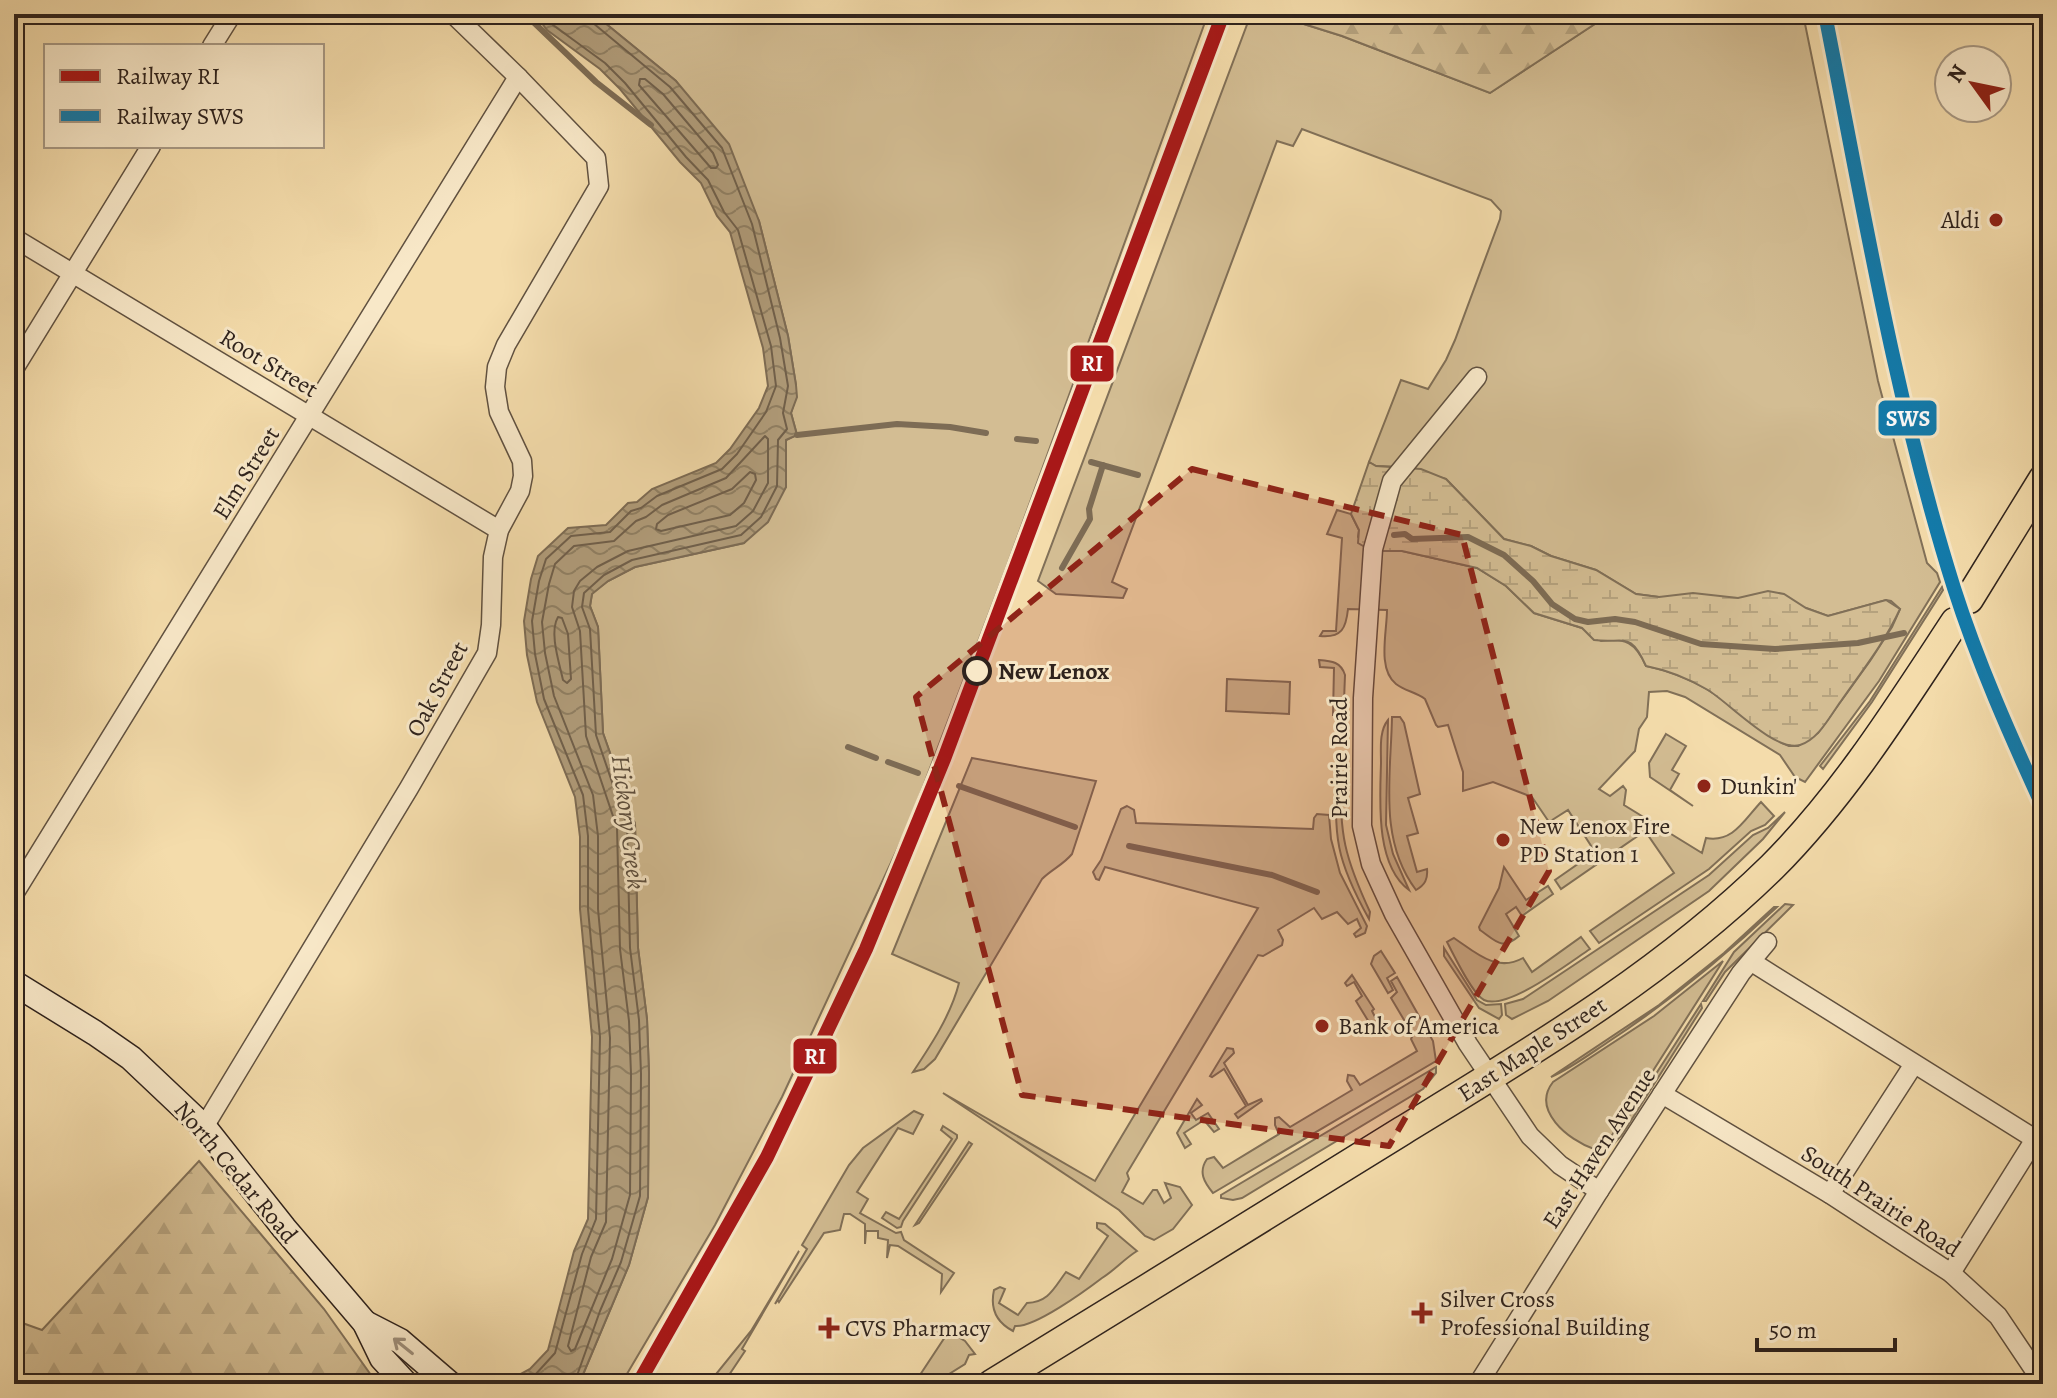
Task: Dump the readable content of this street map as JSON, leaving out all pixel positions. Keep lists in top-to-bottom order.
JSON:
{
  "streets": {
    "main road": ["East Maple Street"],
    "street": [
      "Root Street",
      "Elm Street",
      "Oak Street",
      "Prairie Road",
      "East Haven Avenue",
      "North Cedar Road",
      "South Prairie Road"
    ]
  },
  "crossings": [
    ["Root Street", "Elm Street"],
    ["Root Street", "Oak Street"],
    ["Elm Street", "Oak Street"],
    ["Oak Street", "North Cedar Road"],
    ["Prairie Road", "East Maple Street"],
    ["Prairie Road", "East Haven Avenue"],
    ["East Haven Avenue", "South Prairie Road"]
  ],
  "water": ["Hickory Creek"],
  "places": {
    "other": [
      "Aldi",
      "New Lenox",
      "Dunkin'",
      "New Lenox Fire PD Station 1",
      "Bank of America"
    ],
    "health": ["Silver Cross Professional Building", "CVS Pharmacy"]
  },
  "lines": ["rail line RI", "rail line SWS"],
  "legend": ["Railway RI", "Railway SWS"],
  "scale_bar": "50 m",
  "north": "top left"
}
